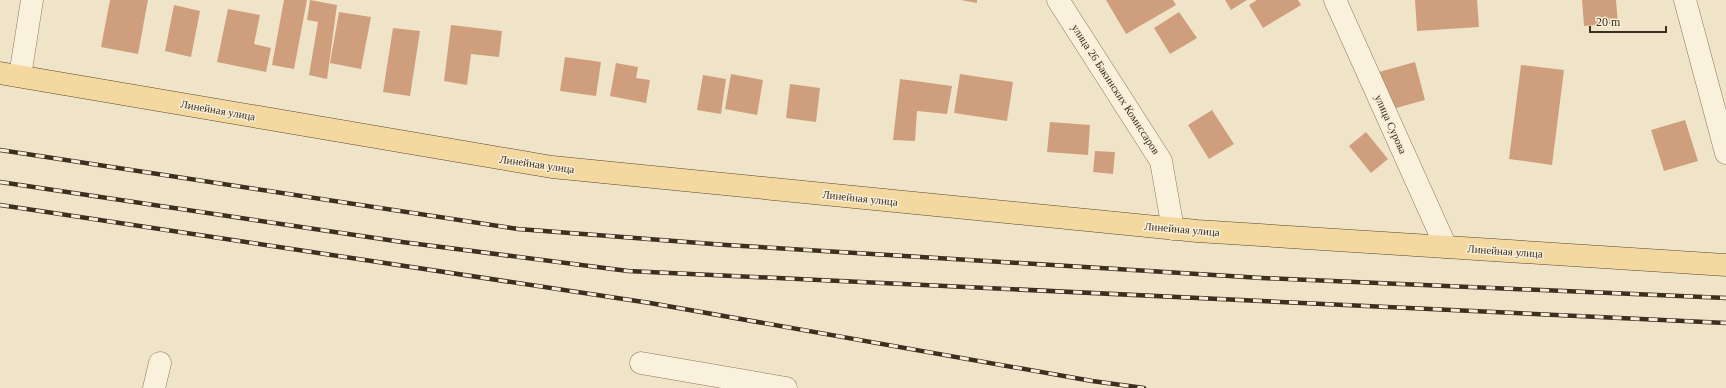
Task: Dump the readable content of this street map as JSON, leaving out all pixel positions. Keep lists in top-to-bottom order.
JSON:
{
  "streets": {
    "main road": ["Линейная улица"],
    "street": ["улица 26 Бакинских Комиссаров", "улица Сурова"]
  },
  "crossings": [
    ["улица 26 Бакинских Комиссаров", "Линейная улица"],
    ["Линейная улица", "улица Сурова"]
  ],
  "scale_bar": "20 m"
}
